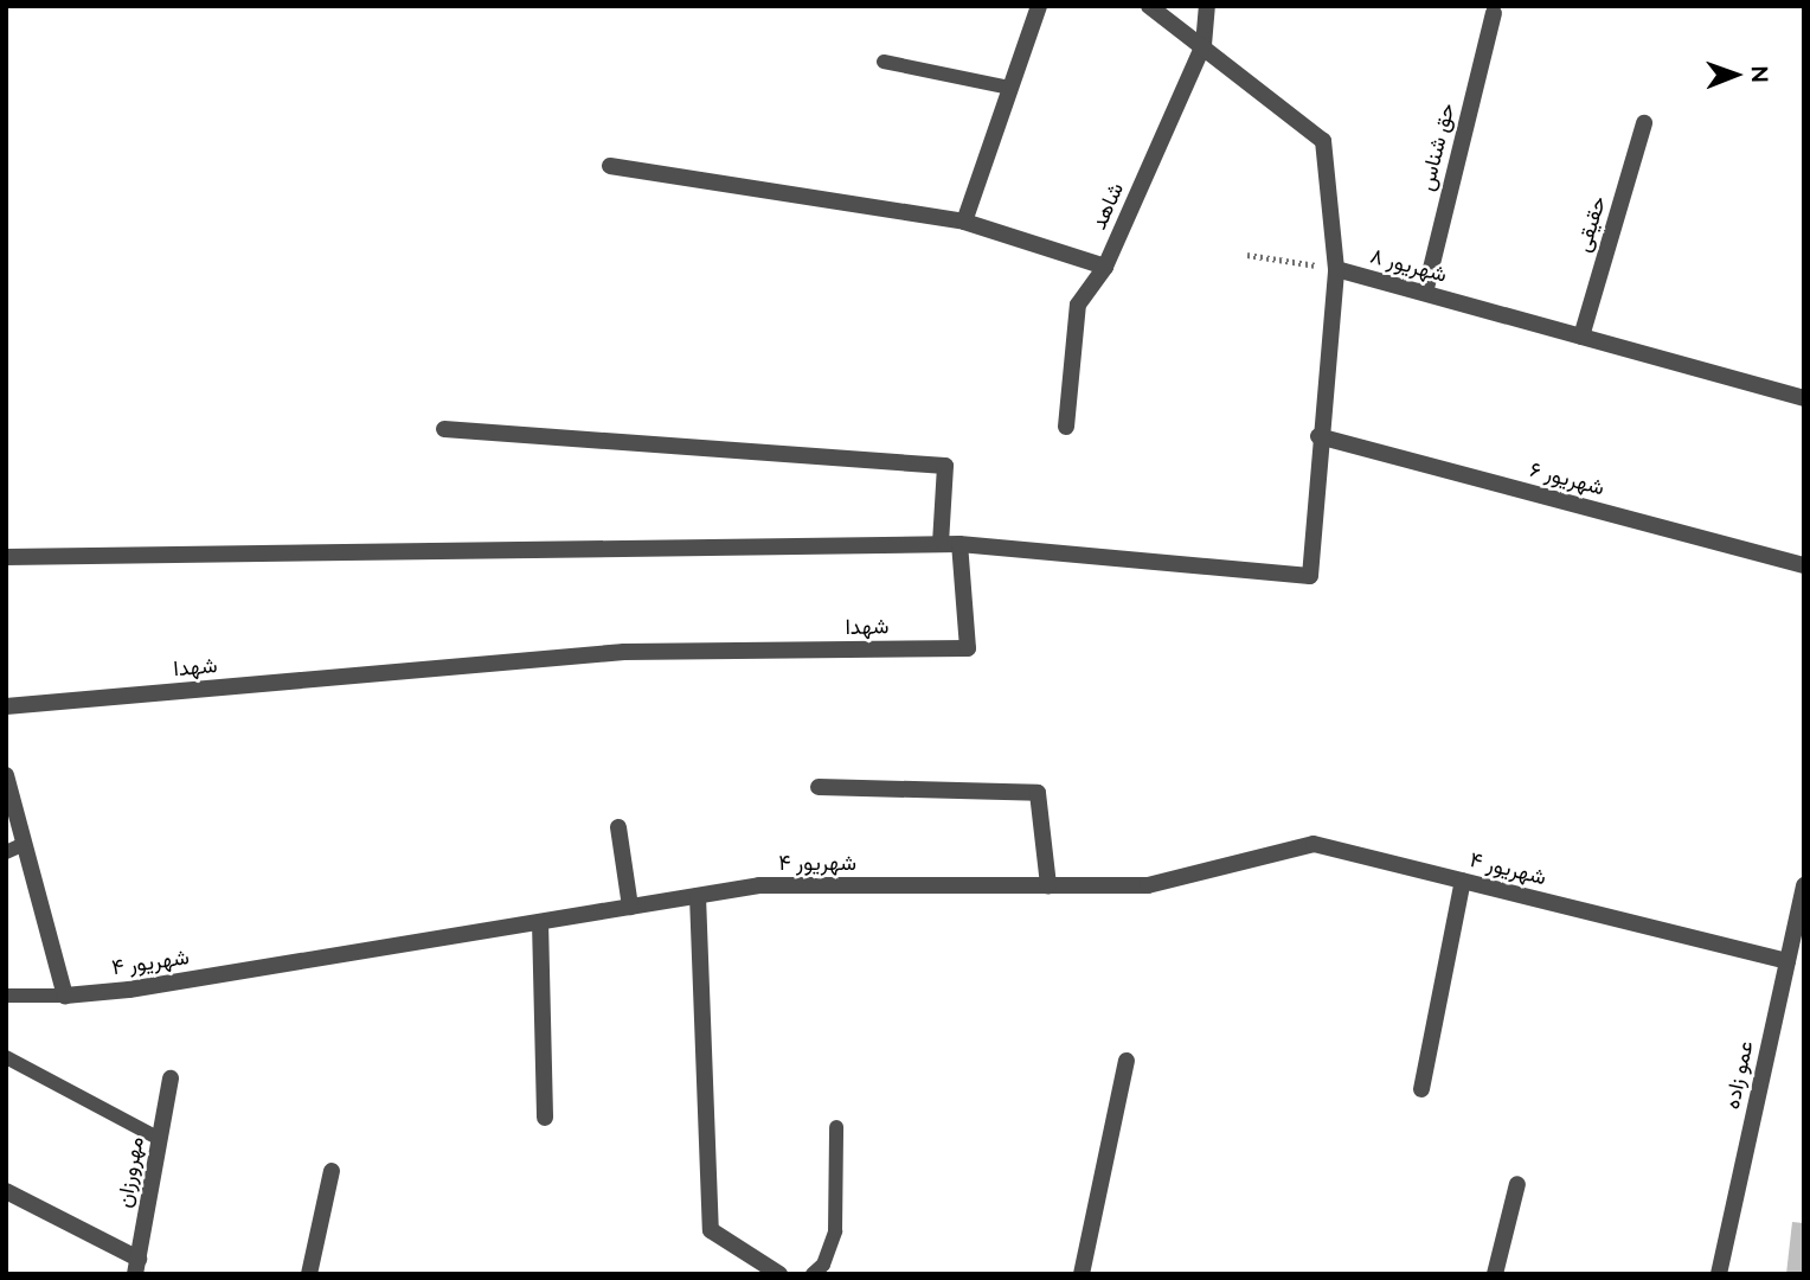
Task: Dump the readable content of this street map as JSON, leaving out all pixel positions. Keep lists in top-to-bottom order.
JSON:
{
  "streets": {
    "street": [
      "حق شناس",
      "شاهد",
      "حقیقی",
      "شهریور ۸",
      "شهریور ۶",
      "شهدا",
      "شهریور ۴",
      "عمو زاده",
      "مهرورزان"
    ]
  },
  "crossings": [
    ["حق شناس", "شهریور ۸"],
    ["شاهد", "شهریور ۸"],
    ["حقیقی", "شهریور ۸"],
    ["شهریور ۴", "عمو زاده"]
  ],
  "north": "right"
}
